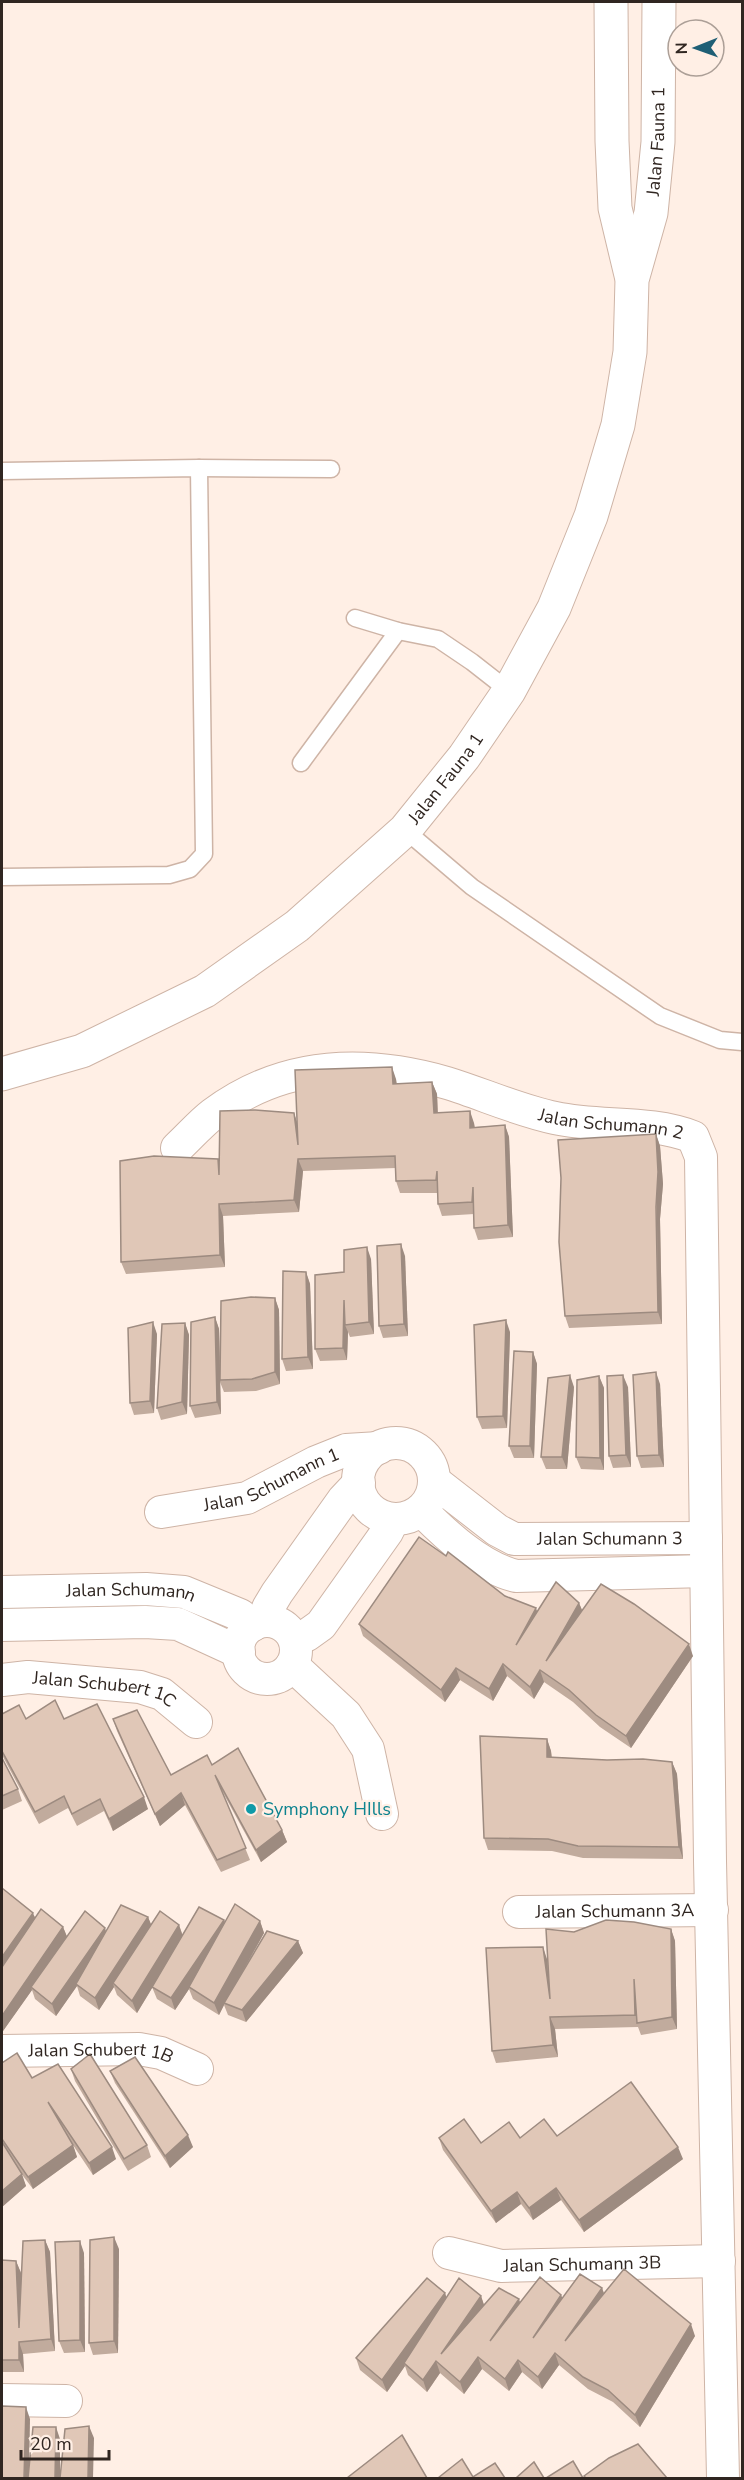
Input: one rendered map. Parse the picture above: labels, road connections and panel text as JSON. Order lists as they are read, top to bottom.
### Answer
{
  "streets": {
    "street": [
      "Jalan Fauna 1",
      "Jalan Schumann 2",
      "Jalan Schumann 1",
      "Jalan Schumann 3",
      "Jalan Schumann",
      "Jalan Schubert 1C",
      "Jalan Schumann 3A",
      "Jalan Schubert 1B",
      "Jalan Schumann 3B"
    ]
  },
  "crossings": [
    ["Jalan Schumann 2", "Jalan Schumann 3"],
    ["Jalan Schumann 1", "Jalan Schumann 3"]
  ],
  "places": ["Symphony HIlls"],
  "scale_bar": "20 m",
  "north": "left"
}
